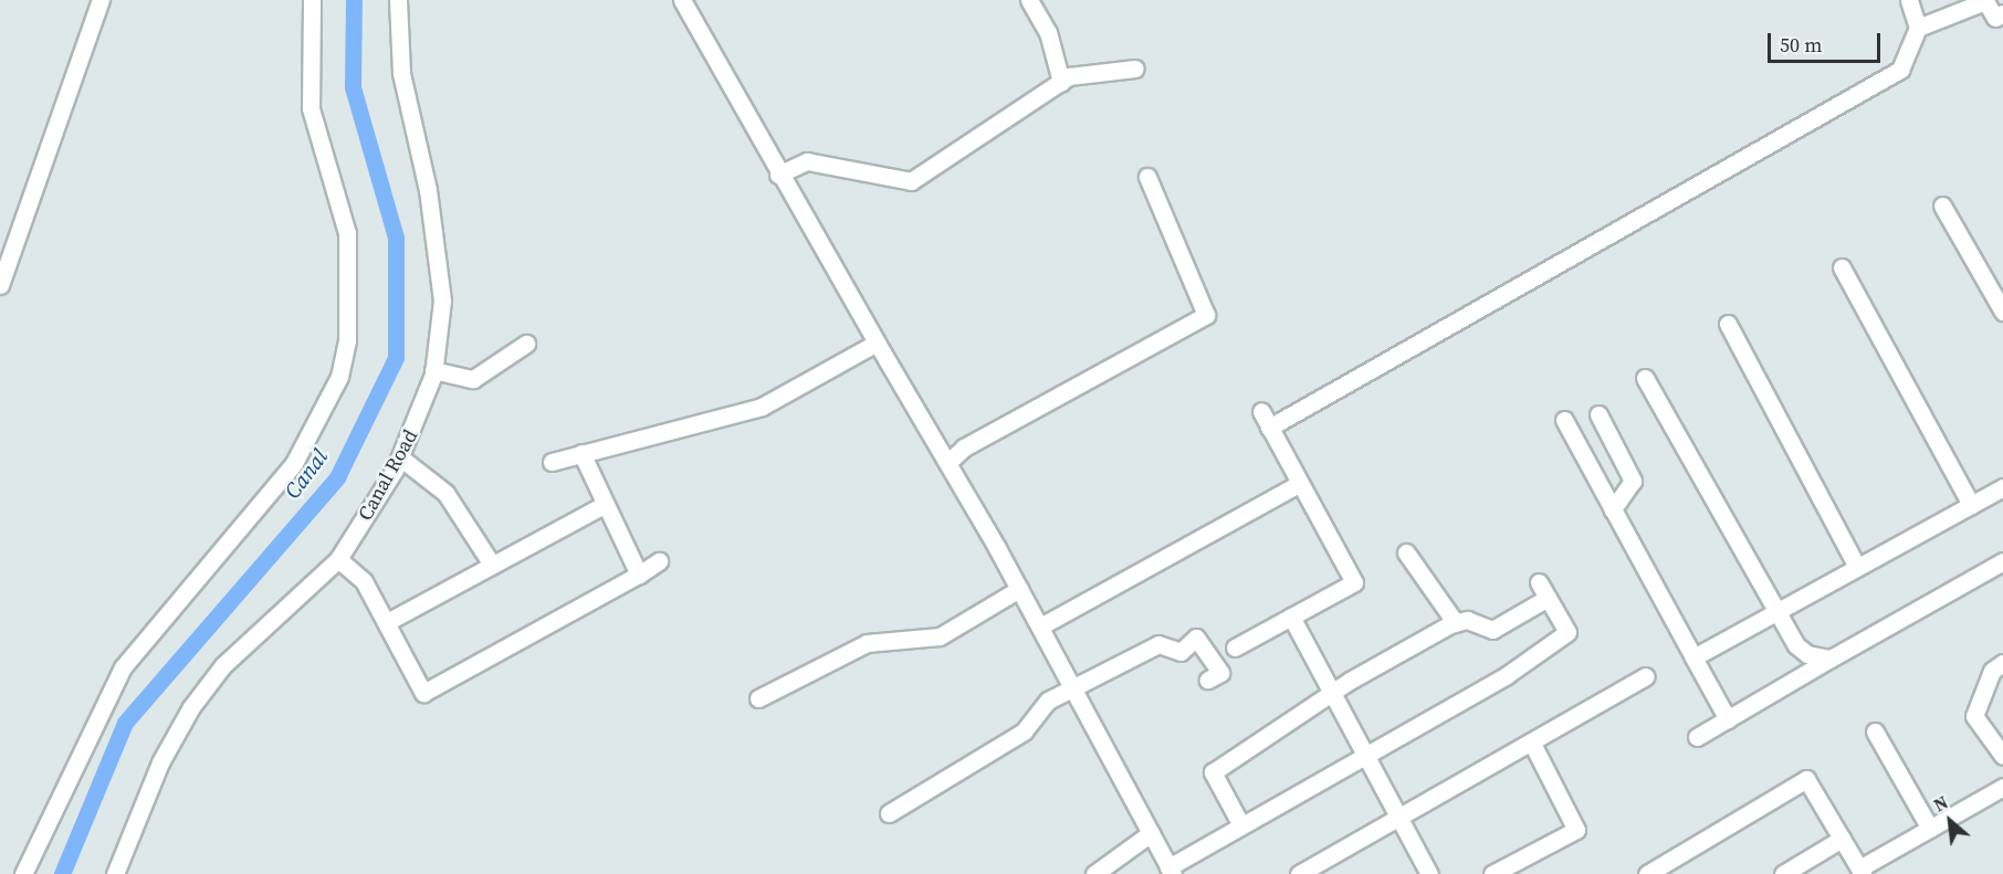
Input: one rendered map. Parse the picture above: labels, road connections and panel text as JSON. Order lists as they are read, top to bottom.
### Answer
{
  "streets": {
    "street": ["Canal Road"]
  },
  "water": ["Canal"],
  "scale_bar": "50 m",
  "north": "top left"
}
